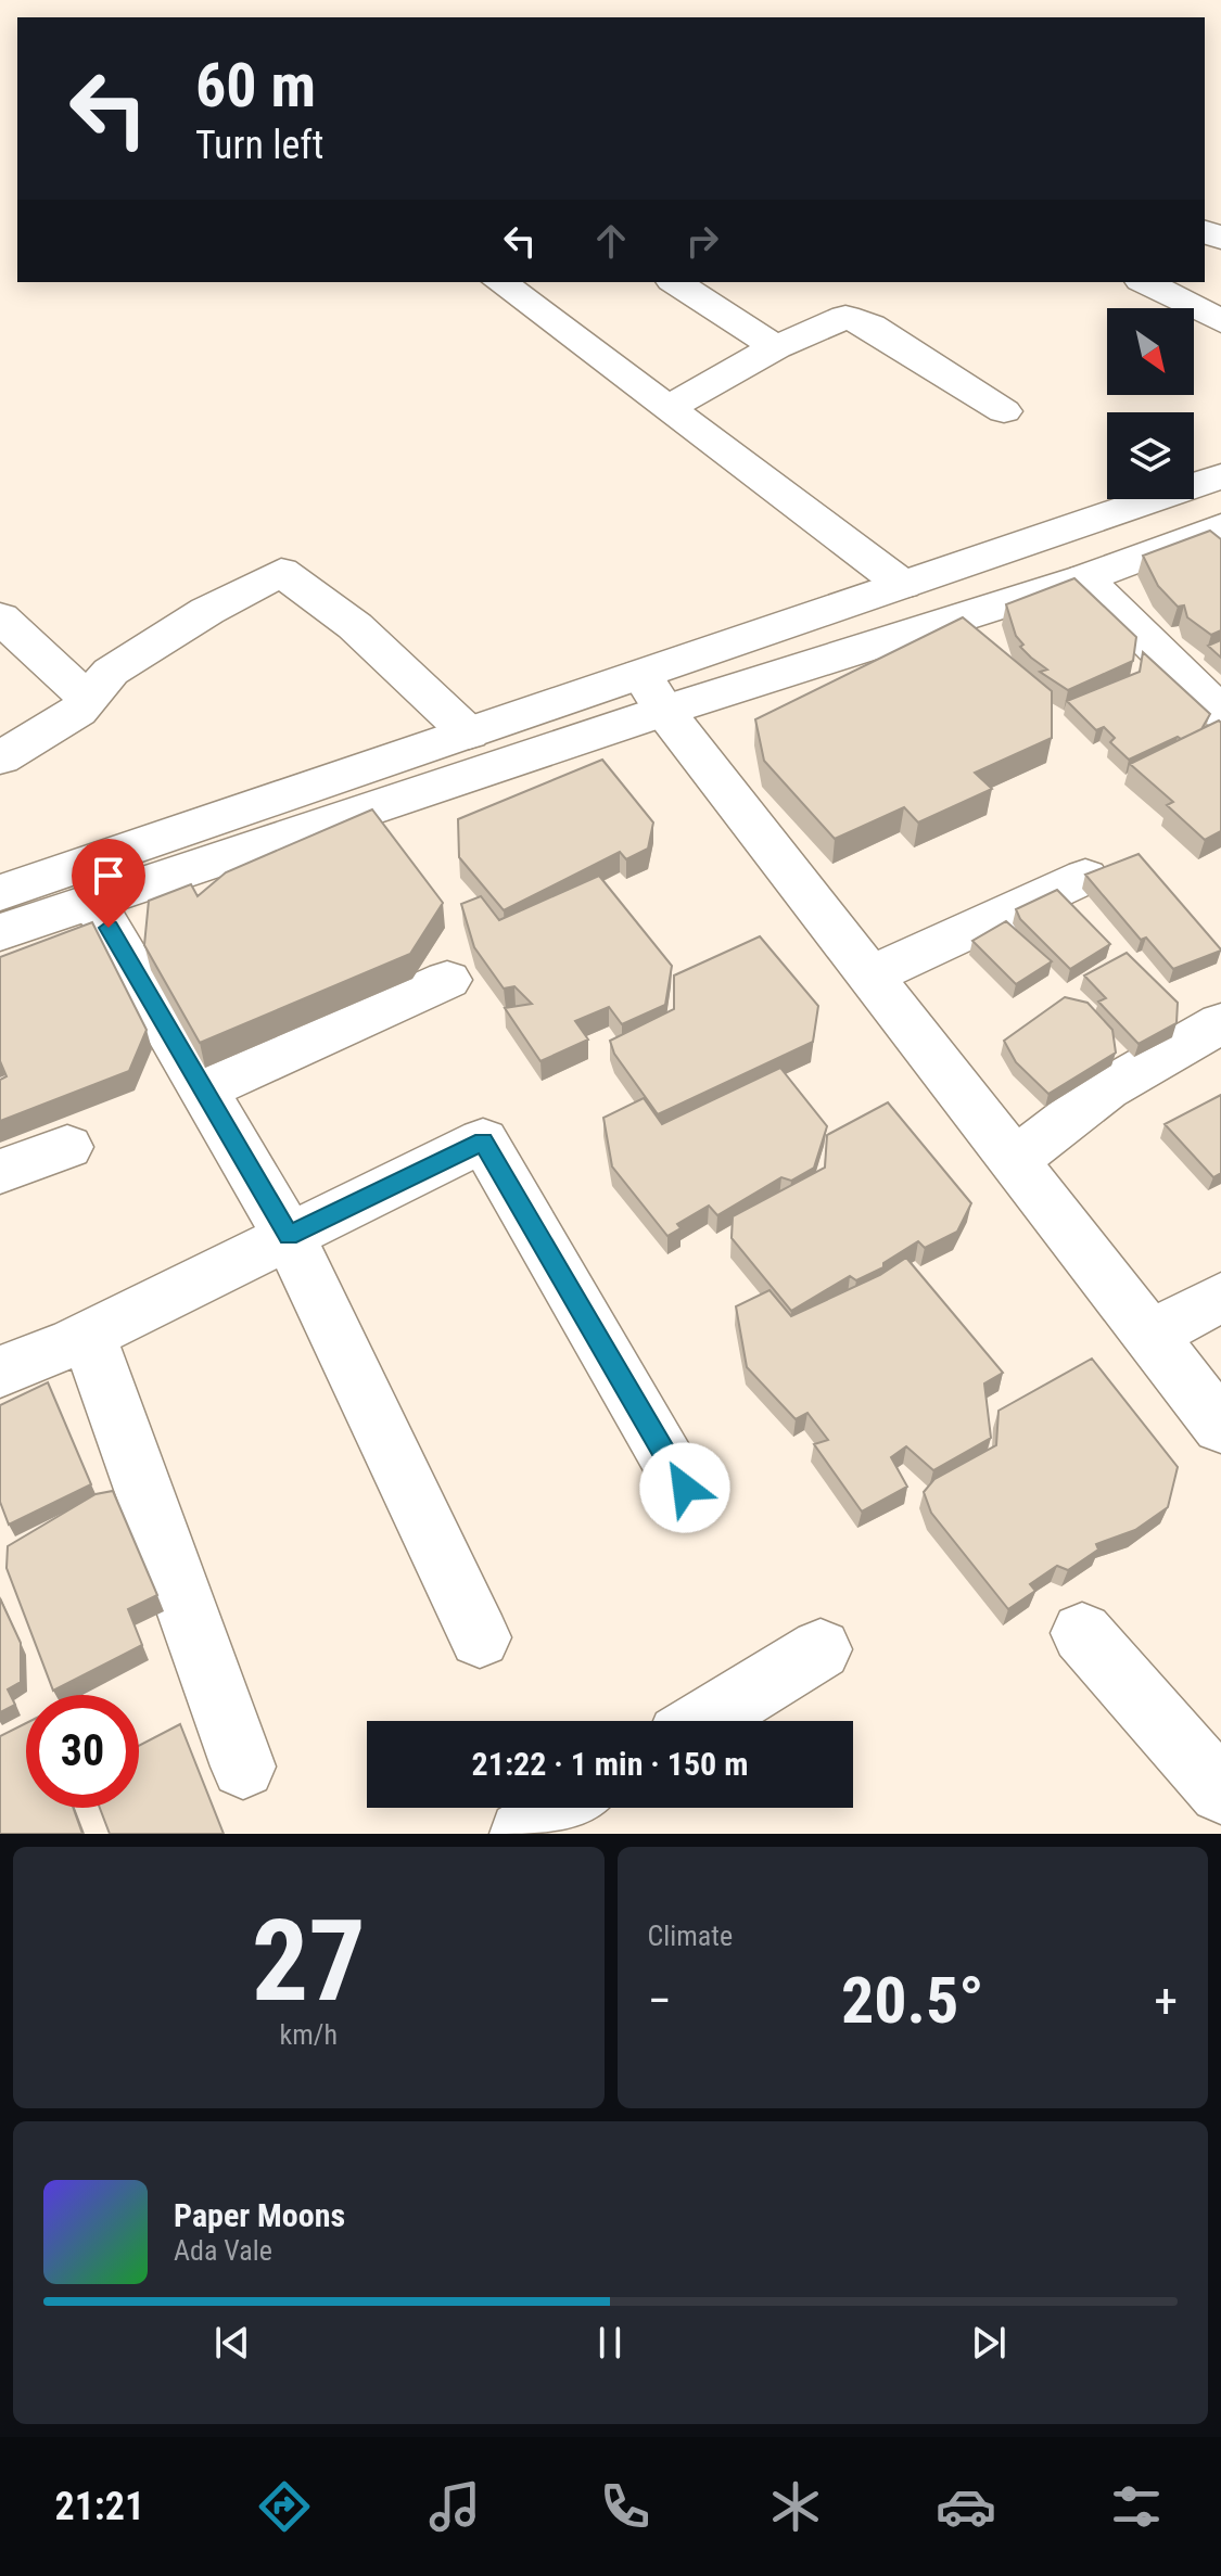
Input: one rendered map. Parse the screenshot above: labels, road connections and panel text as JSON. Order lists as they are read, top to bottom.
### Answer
{
  "north": "bottom right",
  "page": {
    "turn": ["60 m", "Turn left"],
    "limit": "30",
    "trip": "21:22 · 1 min · 150 m",
    "tile": [
      ["27", "km/h"],
      "Climate"
    ],
    "heat": ["−", "20.5°", "+"],
    "song": ["Paper Moons", "Ada Vale"],
    "tabs": "21:21"
  }
}
